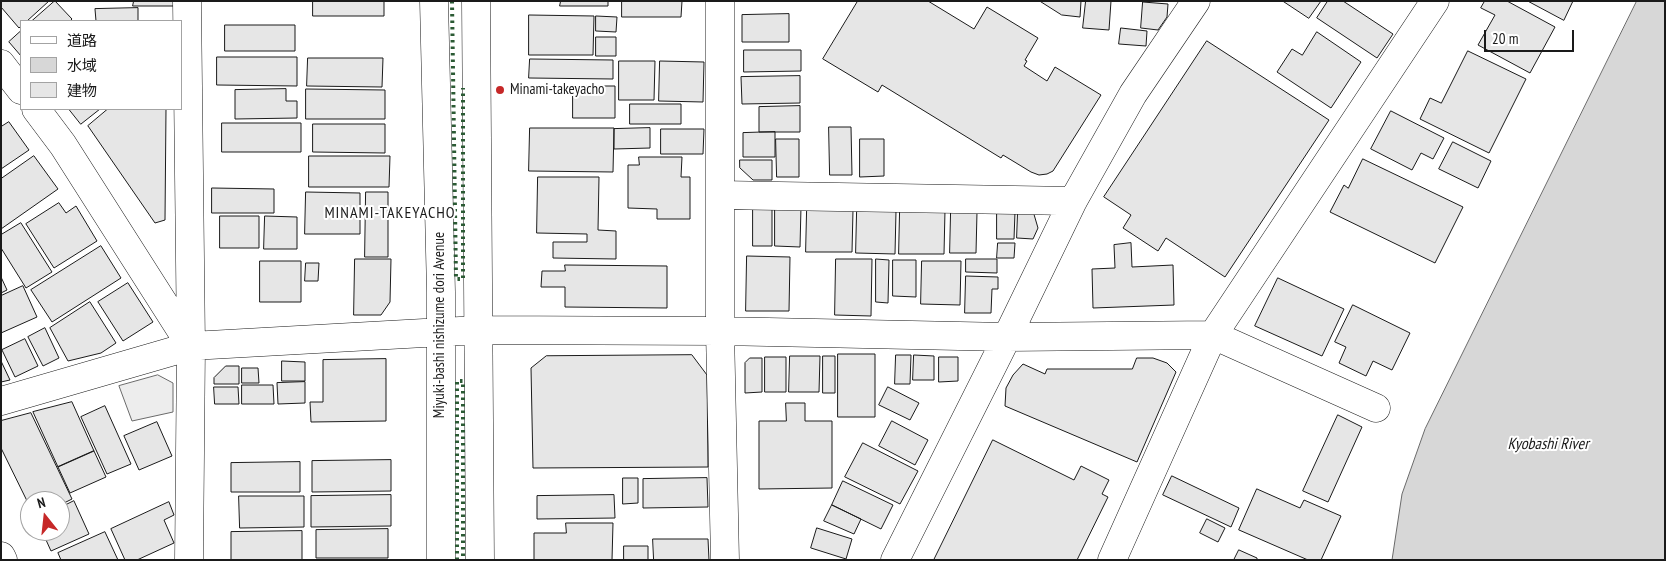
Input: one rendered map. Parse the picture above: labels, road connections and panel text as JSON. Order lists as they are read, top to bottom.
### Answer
{
  "streets": {
    "street": ["Miyuki-bashi nishizume dori Avenue"]
  },
  "districts": ["MINAMI-TAKEYACHO"],
  "water": ["Kyobashi River"],
  "places": ["Minami-takeyacho"],
  "legend": ["道路", "水域", "建物"],
  "scale_bar": "20 m",
  "north": "top"
}
